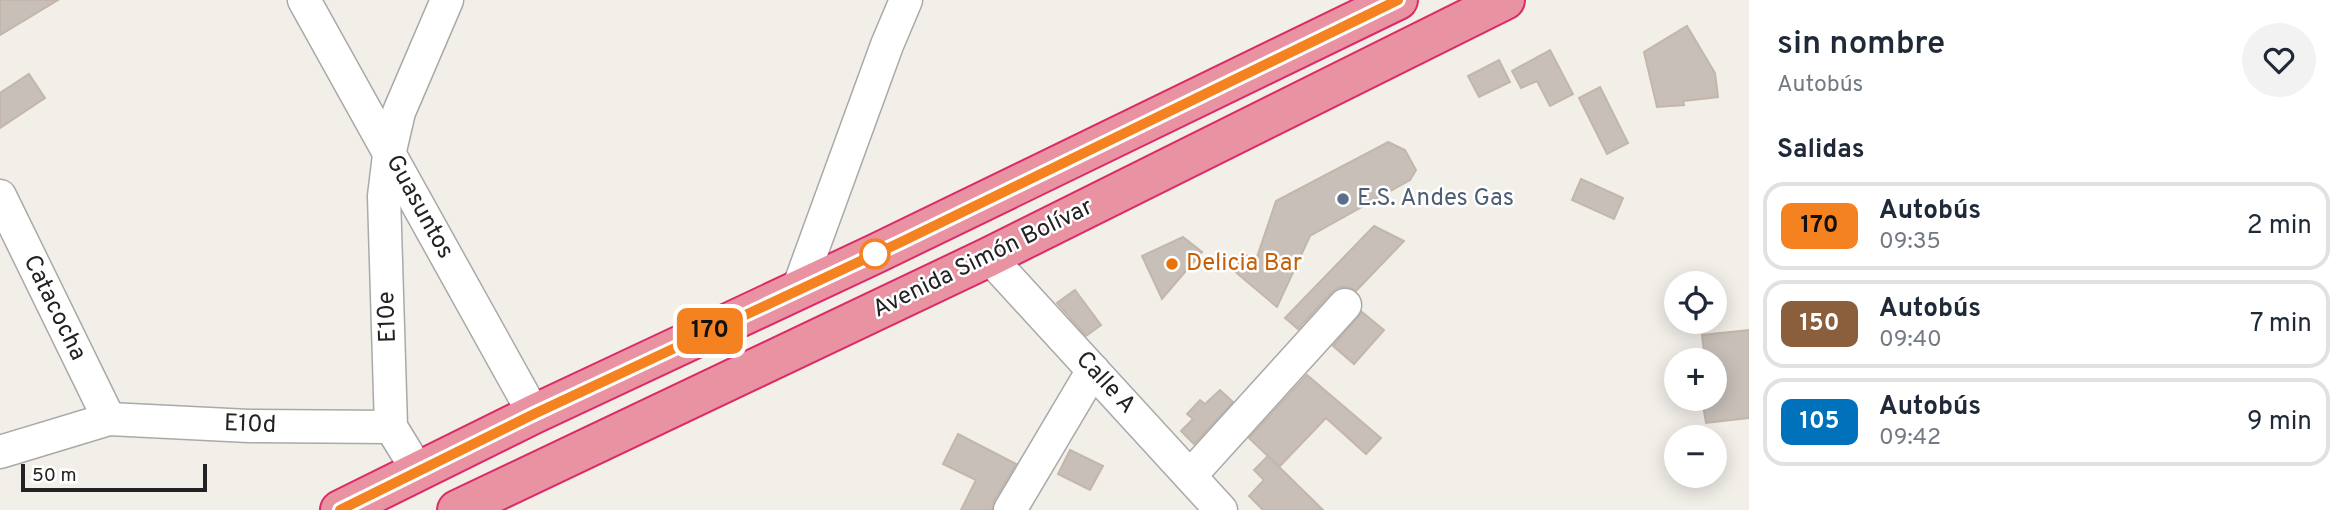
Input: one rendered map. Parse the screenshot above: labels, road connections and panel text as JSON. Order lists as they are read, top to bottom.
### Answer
{
  "streets": {
    "highway": ["Avenida Simón Bolívar"],
    "street": [
      "Guasuntos",
      "Catacocha",
      "E10e",
      "Calle A",
      "E10d"
    ]
  },
  "crossings": [
    ["Guasuntos", "E10e"],
    ["Avenida Simón Bolívar", "Calle A"],
    ["Catacocha", "E10d"],
    ["E10e", "E10d"]
  ],
  "places": ["E.S. Andes Gas", "Delicia Bar"],
  "lines": ["bus line 170"],
  "scale_bar": "50 m",
  "page": {
    "on_map": "170",
    "heading": [
      ["sin nombre", "Autobús"],
      "Salidas"
    ],
    "list": [
      {
        "mark": "170",
        "name": "Autobús",
        "note": "09:35",
        "value": "2 min"
      },
      {
        "mark": "150",
        "name": "Autobús",
        "note": "09:40",
        "value": "7 min"
      },
      {
        "mark": "105",
        "name": "Autobús",
        "note": "09:42",
        "value": "9 min"
      }
    ],
    "map_buttons": ["+", "−"],
    "scale": "50 m"
  }
}
